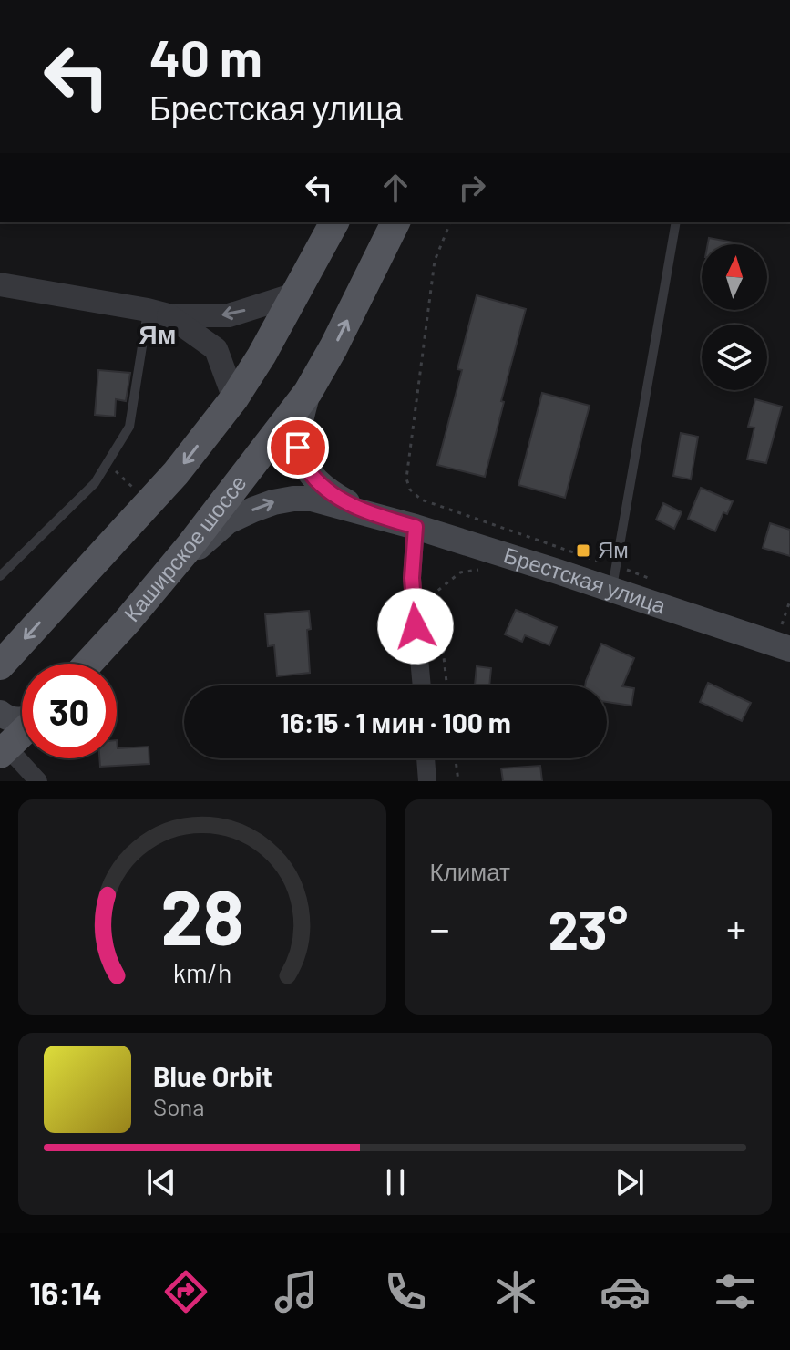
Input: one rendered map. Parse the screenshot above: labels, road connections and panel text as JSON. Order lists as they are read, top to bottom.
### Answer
{
  "streets": {
    "main road": ["Каширское шоссе", "Брестская улица"]
  },
  "crossings": [
    ["Каширское шоссе", "Брестская улица"]
  ],
  "districts": ["Ям"],
  "places": {
    "transit": ["Ям"]
  },
  "north": "top",
  "page": {
    "turn": ["40 m", "Брестская улица"],
    "limit": "30",
    "trip": "16:15 · 1 мин · 100 m",
    "tile": "Климат",
    "heat": ["−", "23°", "+"],
    "song": ["Blue Orbit", "Sona"],
    "tabs": "16:14",
    "gauge": ["28", "km/h"]
  }
}
